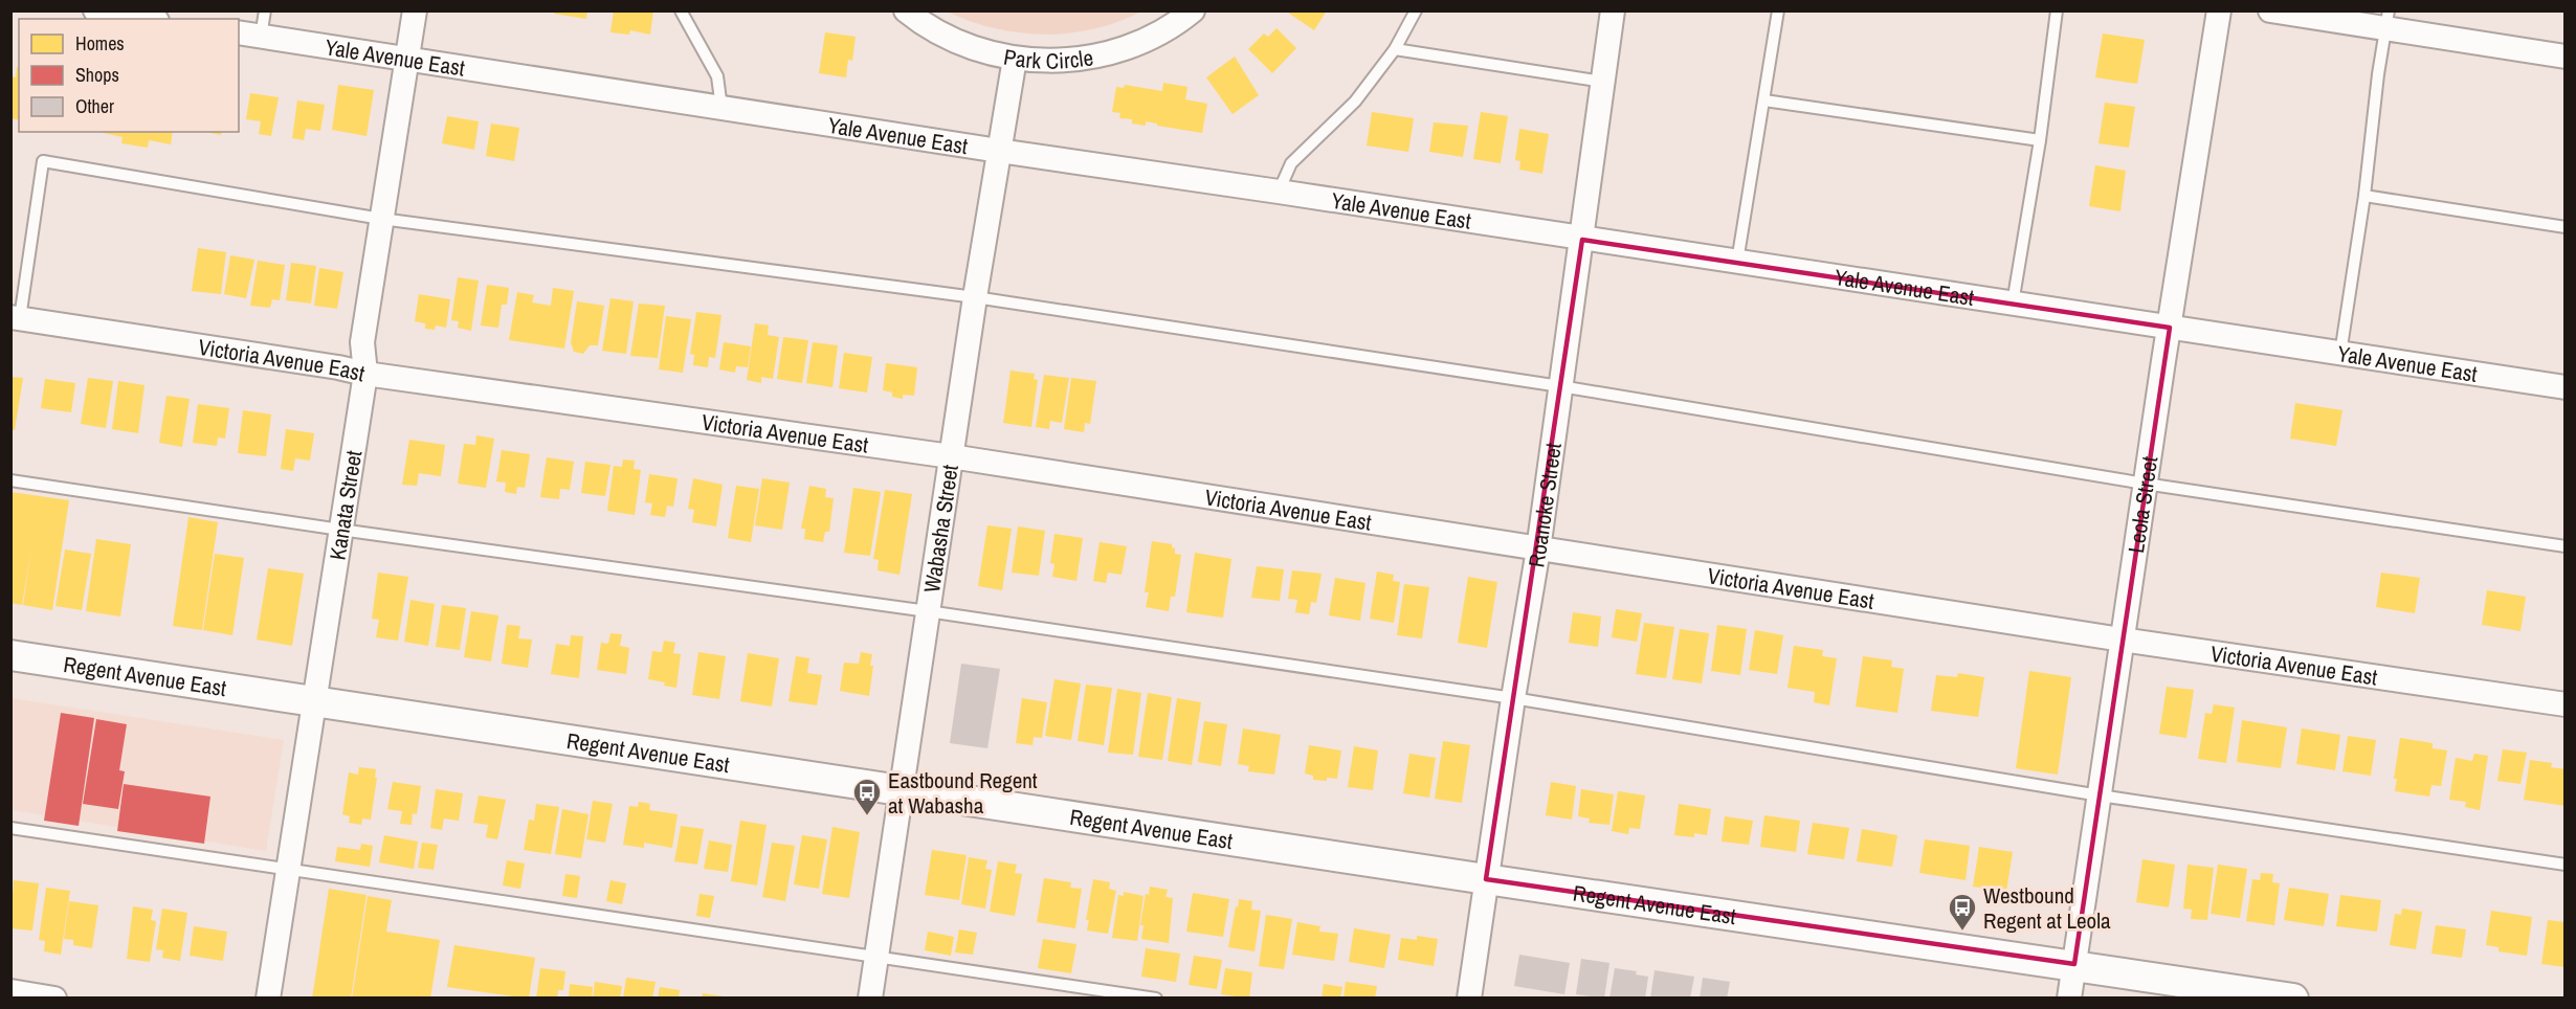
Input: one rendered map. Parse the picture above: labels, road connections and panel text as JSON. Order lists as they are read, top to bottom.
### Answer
{
  "streets": {
    "street": [
      "Park Circle",
      "Yale Avenue East",
      "Victoria Avenue East",
      "Kanata Street",
      "Roanoke Street",
      "Leola Street",
      "Wabasha Street",
      "Regent Avenue East"
    ]
  },
  "crossings": [
    ["Park Circle", "Wabasha Street"],
    ["Yale Avenue East", "Kanata Street"],
    ["Yale Avenue East", "Roanoke Street"],
    ["Yale Avenue East", "Leola Street"],
    ["Yale Avenue East", "Wabasha Street"],
    ["Victoria Avenue East", "Kanata Street"],
    ["Victoria Avenue East", "Roanoke Street"],
    ["Victoria Avenue East", "Leola Street"],
    ["Victoria Avenue East", "Wabasha Street"],
    ["Kanata Street", "Regent Avenue East"],
    ["Roanoke Street", "Regent Avenue East"],
    ["Leola Street", "Regent Avenue East"],
    ["Wabasha Street", "Regent Avenue East"]
  ],
  "places": {
    "bus stop": ["Eastbound Regent at Wabasha", "Westbound Regent at Leola"]
  },
  "legend": ["Homes", "Shops", "Other"]
}
